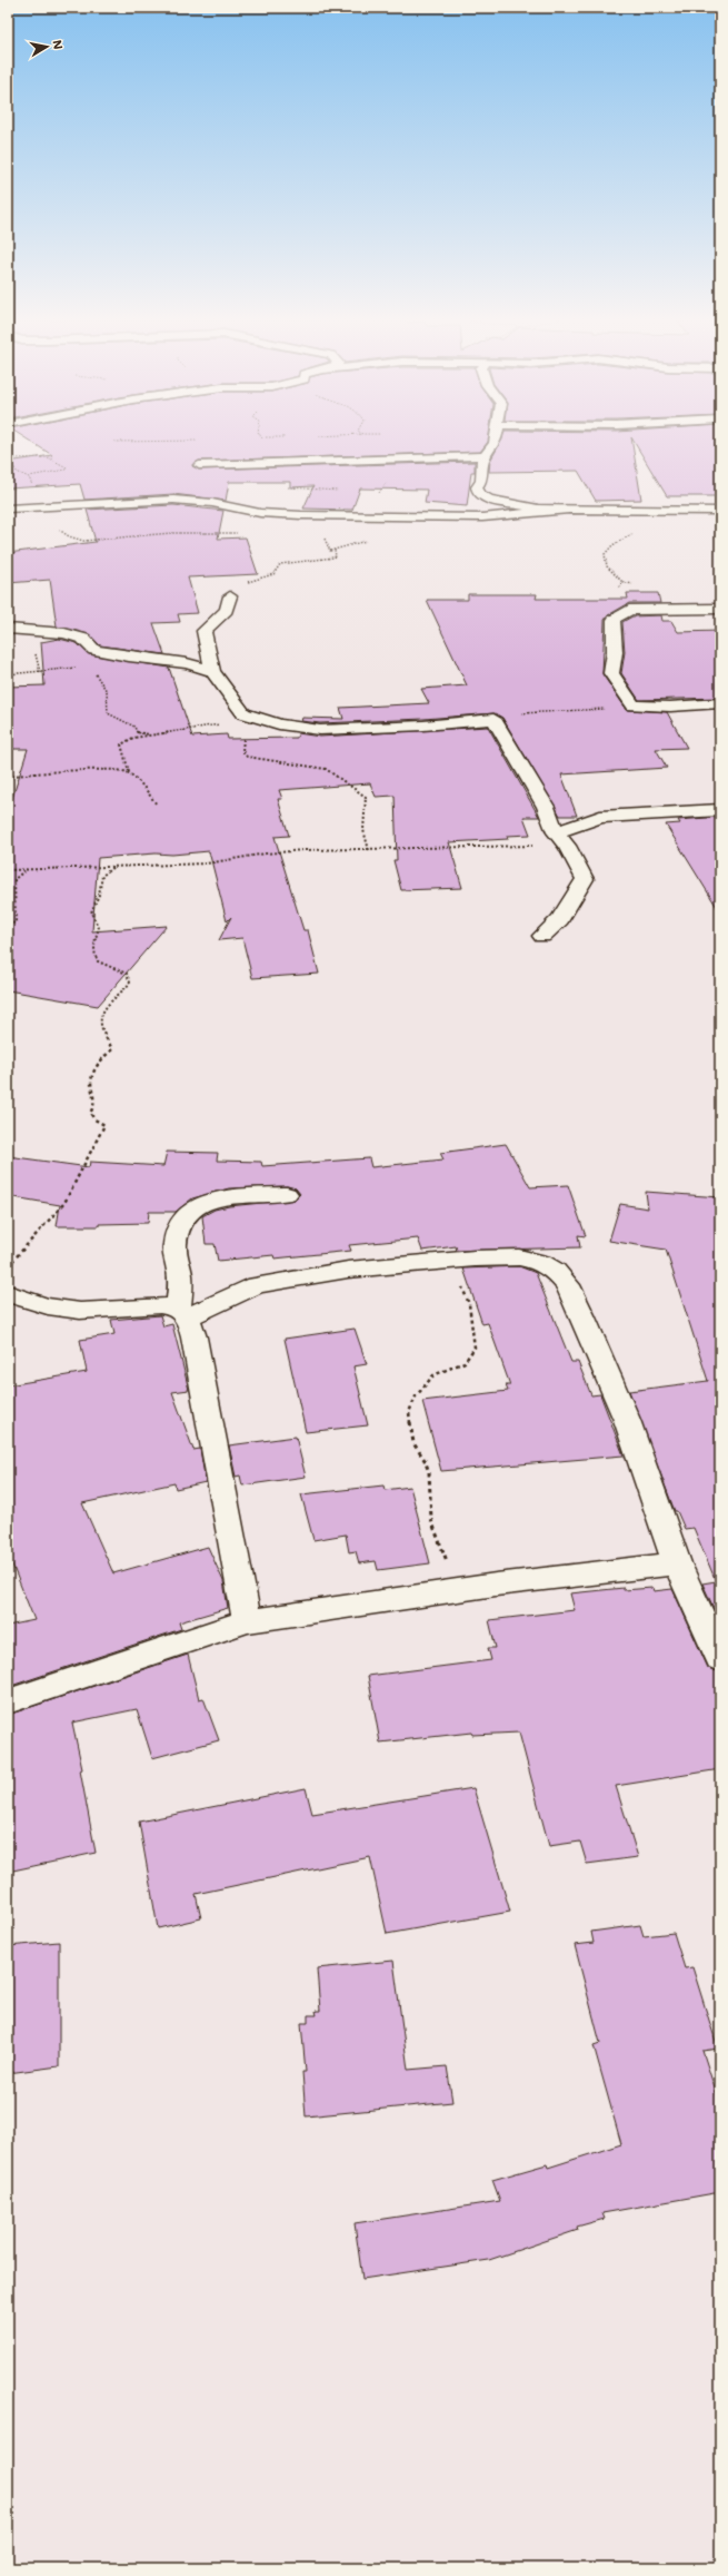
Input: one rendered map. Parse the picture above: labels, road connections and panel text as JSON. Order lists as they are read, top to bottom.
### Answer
{
  "north": "right"
}
